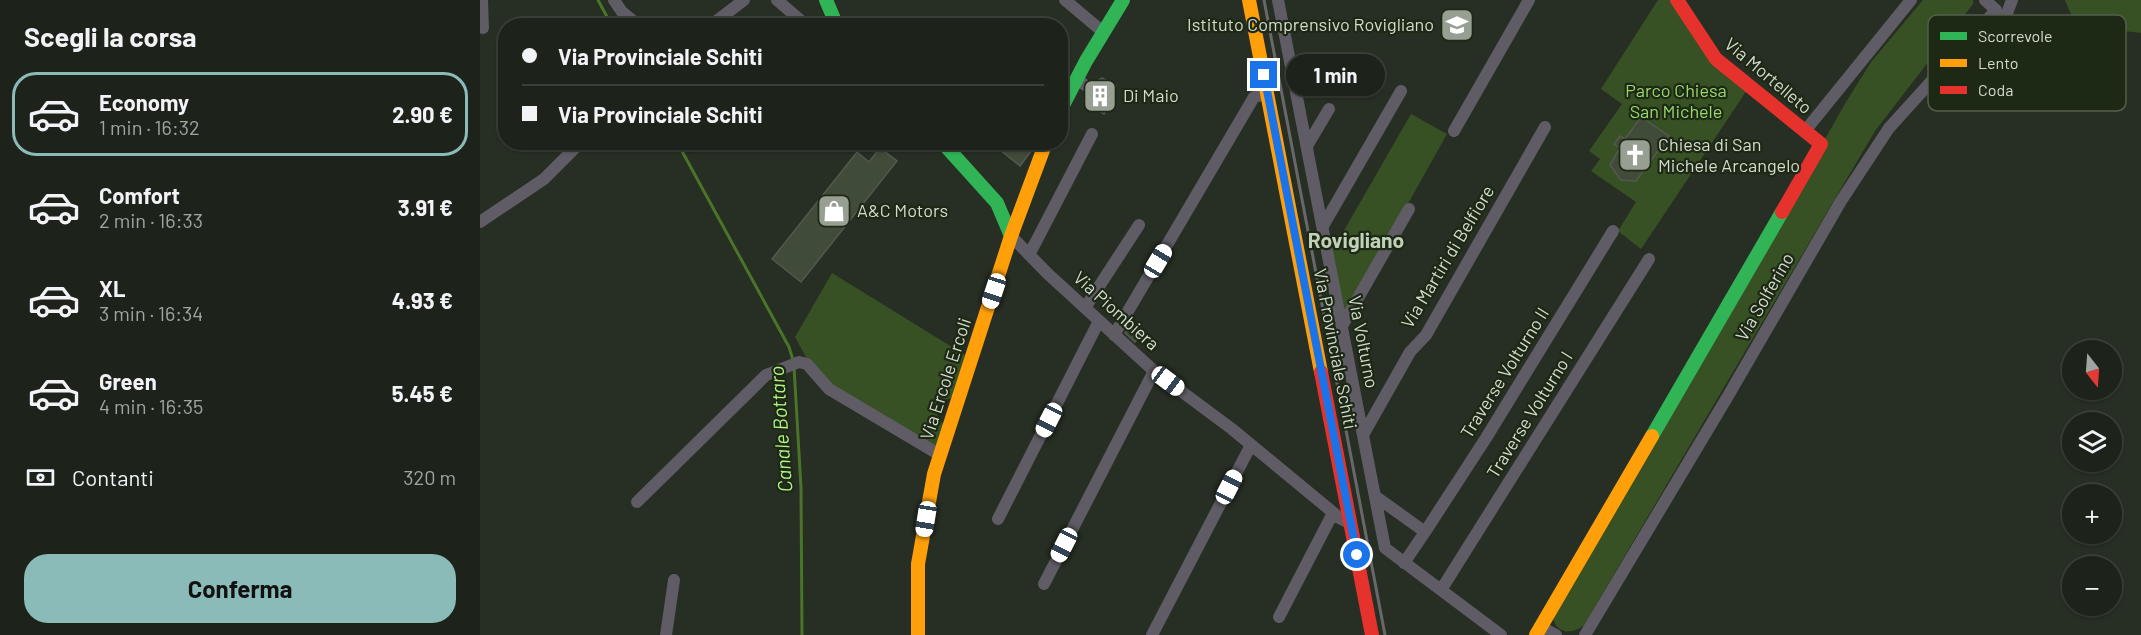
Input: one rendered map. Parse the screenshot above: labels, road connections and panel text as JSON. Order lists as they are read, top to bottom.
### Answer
{
  "streets": {
    "street": [
      "Via Mortelleto",
      "Via Martiri di Belfiore",
      "Via Solferino",
      "Via Piombiera",
      "Via Volturno",
      "Via Provinciale Schiti",
      "Traverse Volturno II",
      "Via Ercole Ercoli",
      "Traverse Volturno I"
    ]
  },
  "crossings": [
    ["Via Mortelleto", "Via Solferino"],
    ["Via Martiri di Belfiore", "Via Volturno"],
    ["Via Piombiera", "Via Provinciale Schiti"],
    ["Via Piombiera", "Via Ercole Ercoli"],
    ["Via Volturno", "Traverse Volturno II"],
    ["Via Volturno", "Traverse Volturno I"]
  ],
  "districts": ["Rovigliano"],
  "water": ["Canale Bottaro"],
  "parks": ["Parco Chiesa San Michele"],
  "places": {
    "school or university": ["Istituto Comprensivo Rovigliano"],
    "building": ["Di Maio"],
    "church": ["Chiesa di San Michele Arcangelo"],
    "shop": ["A&C Motors"]
  },
  "legend": ["Scorrevole", "Lento", "Coda"],
  "north": "bottom",
  "page": {
    "heading": "Scegli la corsa",
    "banner": ["Via Provinciale Schiti", "Via Provinciale Schiti"],
    "bubble": "1 min",
    "list": [
      {
        "name": "Economy",
        "note": "1 min · 16:32",
        "value": "2.90 €"
      },
      {
        "name": "Comfort",
        "note": "2 min · 16:33",
        "value": "3.91 €"
      },
      {
        "name": "XL",
        "note": "3 min · 16:34",
        "value": "4.93 €"
      },
      {
        "name": "Green",
        "note": "4 min · 16:35",
        "value": "5.45 €"
      }
    ],
    "map_buttons": ["+", "−"],
    "pay": ["Contanti", "320 m"],
    "buttons": "Conferma"
  }
}
